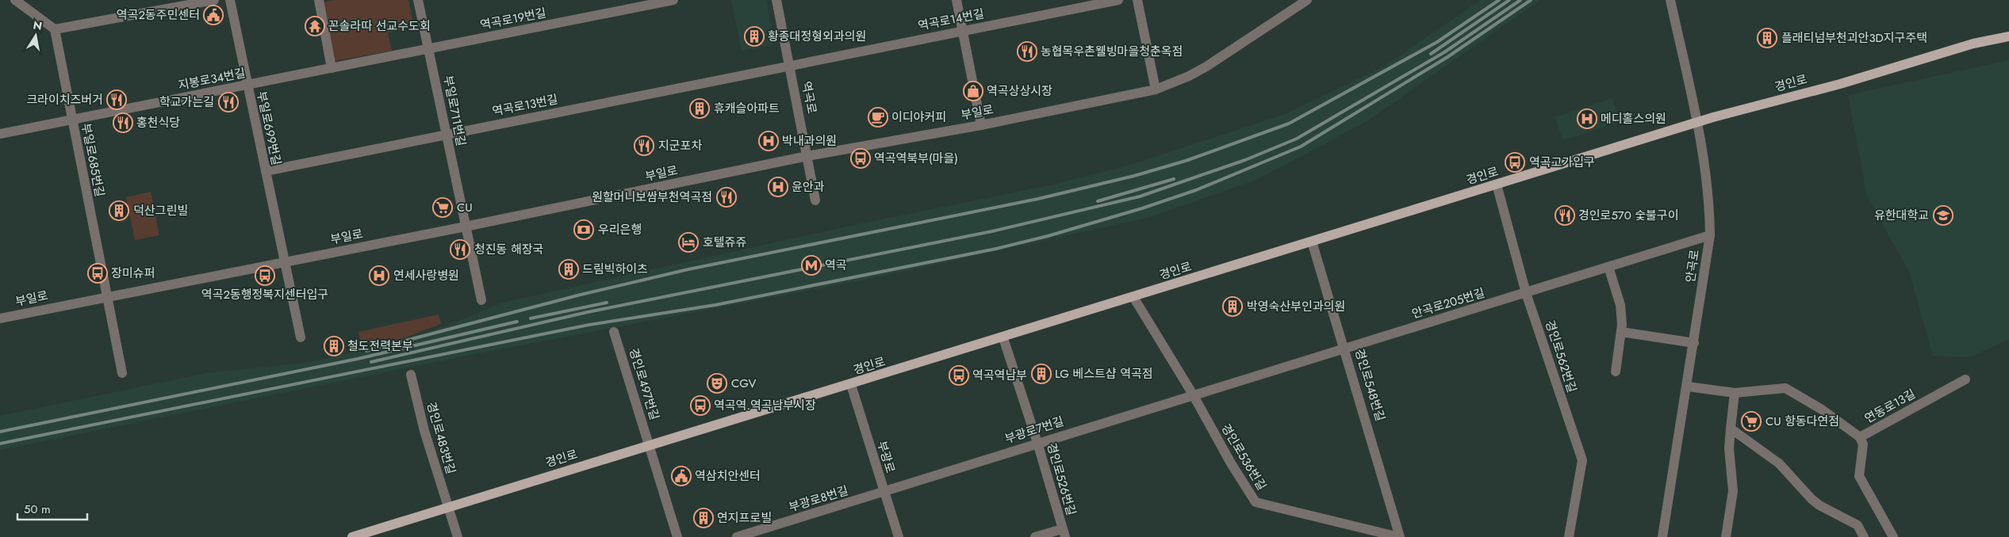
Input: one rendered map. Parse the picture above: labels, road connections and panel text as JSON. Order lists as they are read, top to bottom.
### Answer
{
  "streets": {
    "main road": ["경인로"],
    "street": [
      "역곡로19번길",
      "역곡로14번길",
      "지봉로34번길",
      "역곡로",
      "역곡로13번길",
      "부일로711번길",
      "부일로",
      "부일로699번길",
      "부일로685번길",
      "안곡로",
      "안곡로205번길",
      "경인로562번길",
      "경인로497번길",
      "경인로548번길",
      "연동로13길",
      "부광로7번길",
      "경인로483번길",
      "부광로",
      "경인로536번길",
      "경인로526번길",
      "부광로8번길"
    ]
  },
  "crossings": [
    ["역곡로19번길", "지봉로34번길"],
    ["역곡로19번길", "부일로711번길"],
    ["역곡로14번길", "역곡로"],
    ["역곡로14번길", "역곡로13번길"],
    ["지봉로34번길", "부일로711번길"],
    ["지봉로34번길", "부일로699번길"],
    ["지봉로34번길", "부일로685번길"],
    ["경인로", "안곡로"],
    ["경인로", "경인로562번길"],
    ["경인로", "경인로497번길"],
    ["경인로", "경인로548번길"],
    ["경인로", "경인로483번길"],
    ["경인로", "부광로"],
    ["경인로", "경인로536번길"],
    ["경인로", "경인로526번길"],
    ["역곡로", "역곡로13번길"],
    ["역곡로", "부일로"],
    ["역곡로13번길", "부일로711번길"],
    ["역곡로13번길", "부일로699번길"],
    ["부일로711번길", "부일로"],
    ["부일로", "부일로699번길"],
    ["부일로", "부일로685번길"],
    ["안곡로", "안곡로205번길"],
    ["안곡로205번길", "경인로562번길"],
    ["안곡로205번길", "경인로548번길"],
    ["안곡로205번길", "부광로7번길"],
    ["안곡로205번길", "경인로536번길"],
    ["경인로548번길", "경인로536번길"],
    ["부광로7번길", "부광로"],
    ["부광로7번길", "경인로536번길"],
    ["부광로7번길", "경인로526번길"],
    ["부광로7번길", "부광로8번길"],
    ["부광로", "부광로8번길"]
  ],
  "places": {
    "public building": ["역곡2동주민센터", "역삼치안센터"],
    "temple": ["꼰솔라따 선교수도회"],
    "building": [
      "황종대정형외과의원",
      "플래티넘부천괴안3D지구주택",
      "휴캐슬아파트",
      "덕산그린빌",
      "드림빅하이츠",
      "박영숙산부인과의원",
      "철도전력본부",
      "LG 베스트샵 역곡점",
      "연지프로빌"
    ],
    "restaurant": [
      "농협목우촌웰빙마을청춘옥점",
      "크라이치즈버거",
      "학교가는길",
      "홍천식당",
      "지군포차",
      "원할머니보쌈부천역곡점",
      "경인로570 숯불구이",
      "청진동 해장국"
    ],
    "shop": ["역곡상상시장"],
    "cafe": ["이디야커피"],
    "hospital": [
      "메디홀스의원",
      "박내과의원",
      "윤안과",
      "연세사랑병원"
    ],
    "bus stop": [
      "역곡역북부(마을)",
      "역곡고가입구",
      "장미슈퍼",
      "역곡2동행정복지센터입구",
      "역곡역남부",
      "역곡역.역곡남부시장"
    ],
    "supermarket": ["CU", "CU 항동다연점"],
    "school or university": ["유한대학교"],
    "bank": ["우리은행"],
    "hotel": ["호텔쥬쥬"],
    "metro station": ["역곡"],
    "theatre": ["CGV"]
  },
  "scale_bar": "50 m",
  "north": "top"
}
